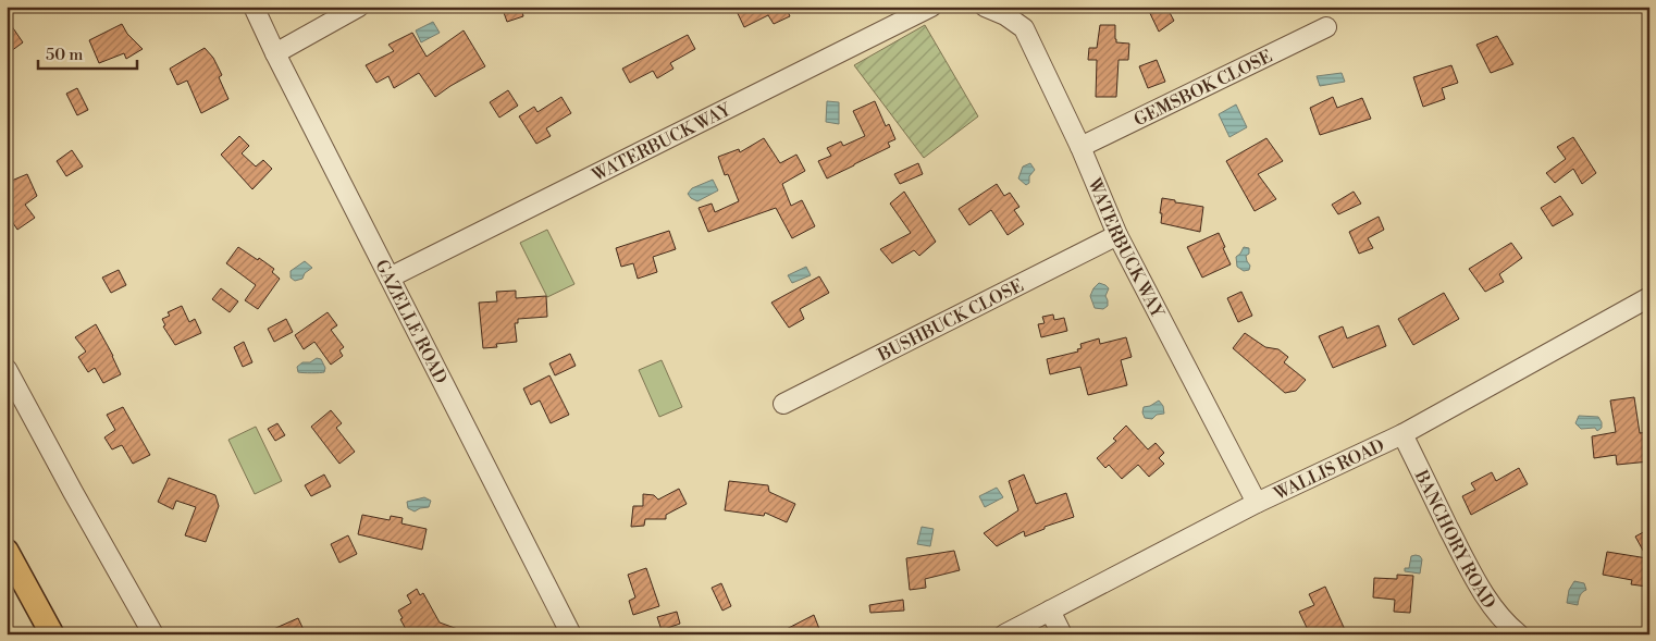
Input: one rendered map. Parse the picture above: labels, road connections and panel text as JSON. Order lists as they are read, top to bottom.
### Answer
{
  "streets": {
    "street": [
      "GEMSBOK CLOSE",
      "WATERBUCK WAY",
      "BUSHBUCK CLOSE",
      "GAZELLE ROAD",
      "WALLIS ROAD",
      "BANCHORY ROAD"
    ]
  },
  "crossings": [
    ["GEMSBOK CLOSE", "WATERBUCK WAY"],
    ["WATERBUCK WAY", "BUSHBUCK CLOSE"],
    ["WATERBUCK WAY", "GAZELLE ROAD"],
    ["WATERBUCK WAY", "WALLIS ROAD"],
    ["WALLIS ROAD", "BANCHORY ROAD"]
  ],
  "scale_bar": "50 m"
}
